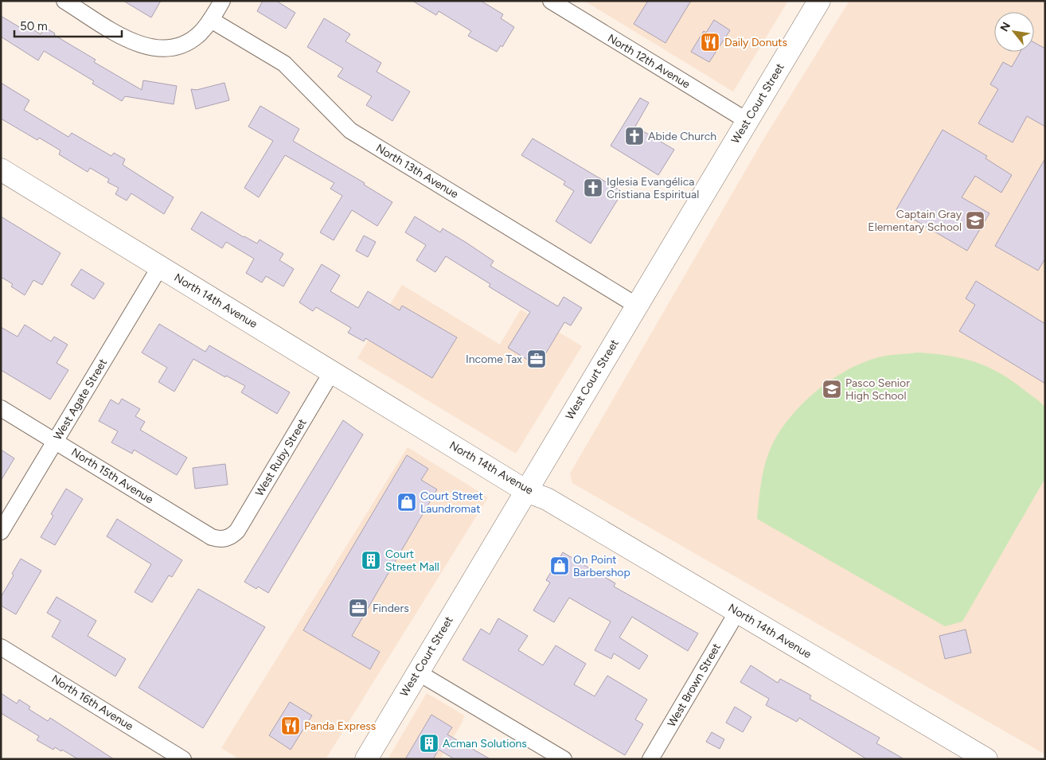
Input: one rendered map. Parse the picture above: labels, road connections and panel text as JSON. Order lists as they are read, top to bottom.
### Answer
{
  "streets": {
    "street": [
      "North 12th Avenue",
      "West Court Street",
      "North 13th Avenue",
      "North 14th Avenue",
      "West Agate Street",
      "West Ruby Street",
      "North 15th Avenue",
      "West Brown Street",
      "North 16th Avenue"
    ]
  },
  "crossings": [
    ["North 12th Avenue", "West Court Street"],
    ["West Court Street", "North 13th Avenue"],
    ["West Court Street", "North 14th Avenue"],
    ["North 14th Avenue", "West Agate Street"],
    ["North 14th Avenue", "West Ruby Street"],
    ["North 14th Avenue", "West Brown Street"],
    ["West Agate Street", "North 15th Avenue"],
    ["West Ruby Street", "North 15th Avenue"]
  ],
  "places": {
    "restaurant": ["Daily Donuts", "Panda Express"],
    "church": ["Abide Church", "Iglesia Evangélica Cristiana Espiritual"],
    "school or university": ["Captain Gray Elementary School", "Pasco Senior High School"],
    "office": ["Income Tax", "Finders"],
    "shop": ["Court Street Laundromat", "On Point Barbershop"],
    "building": ["Court Street Mall", "Acman Solutions"]
  },
  "scale_bar": "50 m",
  "north": "top left"
}
